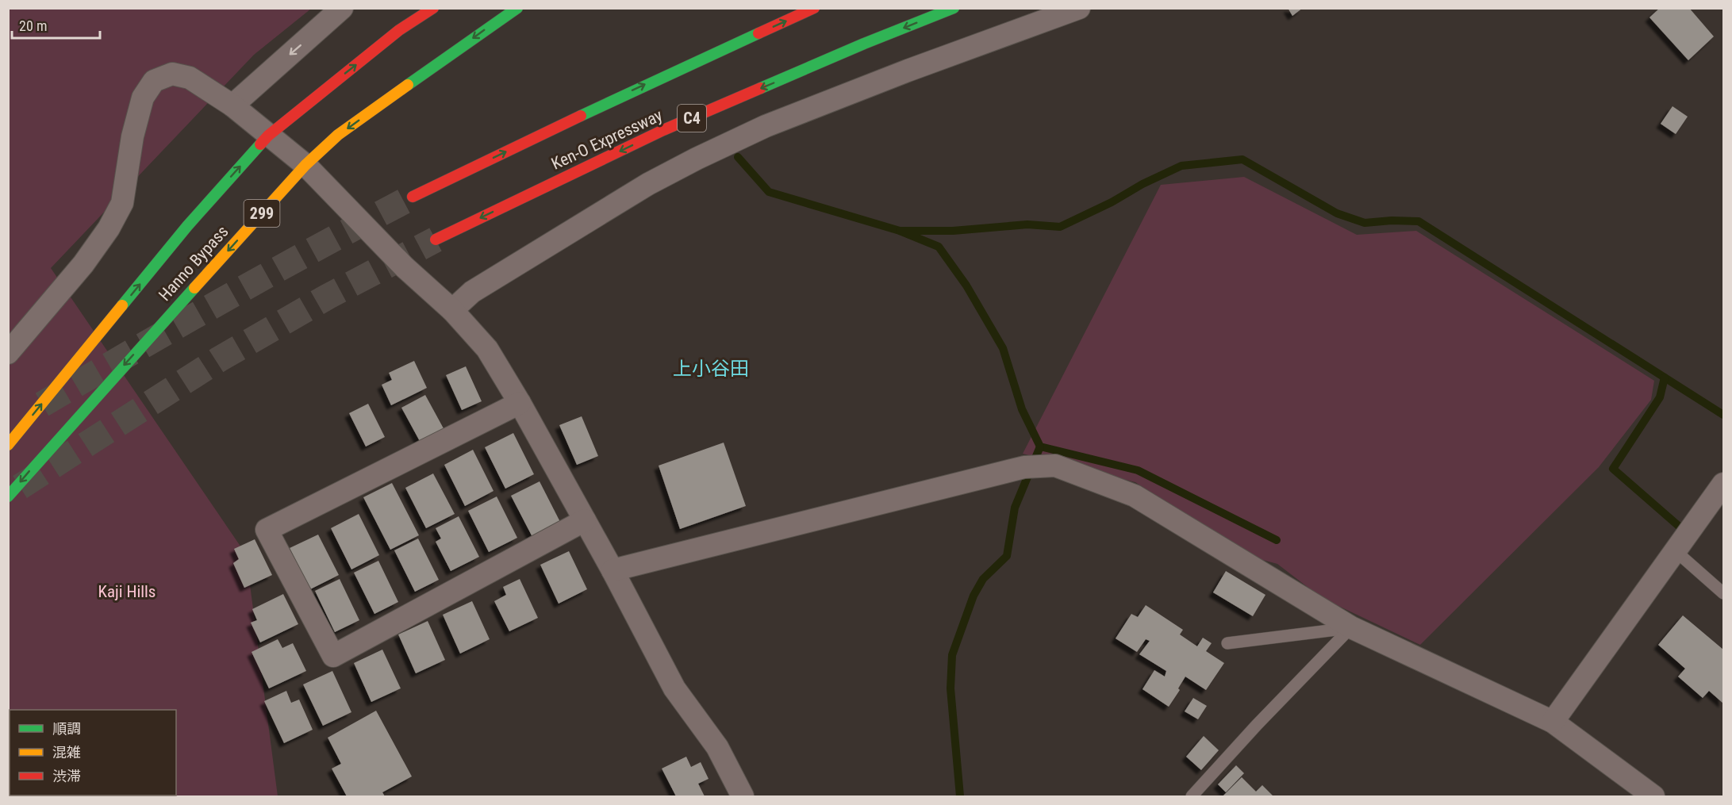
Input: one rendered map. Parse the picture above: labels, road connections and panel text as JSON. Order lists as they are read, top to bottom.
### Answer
{
  "streets": {
    "highway": [
      "C4",
      "Ken-O Expressway",
      "299",
      "Hanno Bypass"
    ]
  },
  "districts": ["上小谷田"],
  "parks": ["Kaji Hills"],
  "legend": ["順調", "混雑", "渋滞"],
  "scale_bar": "20 m"
}
